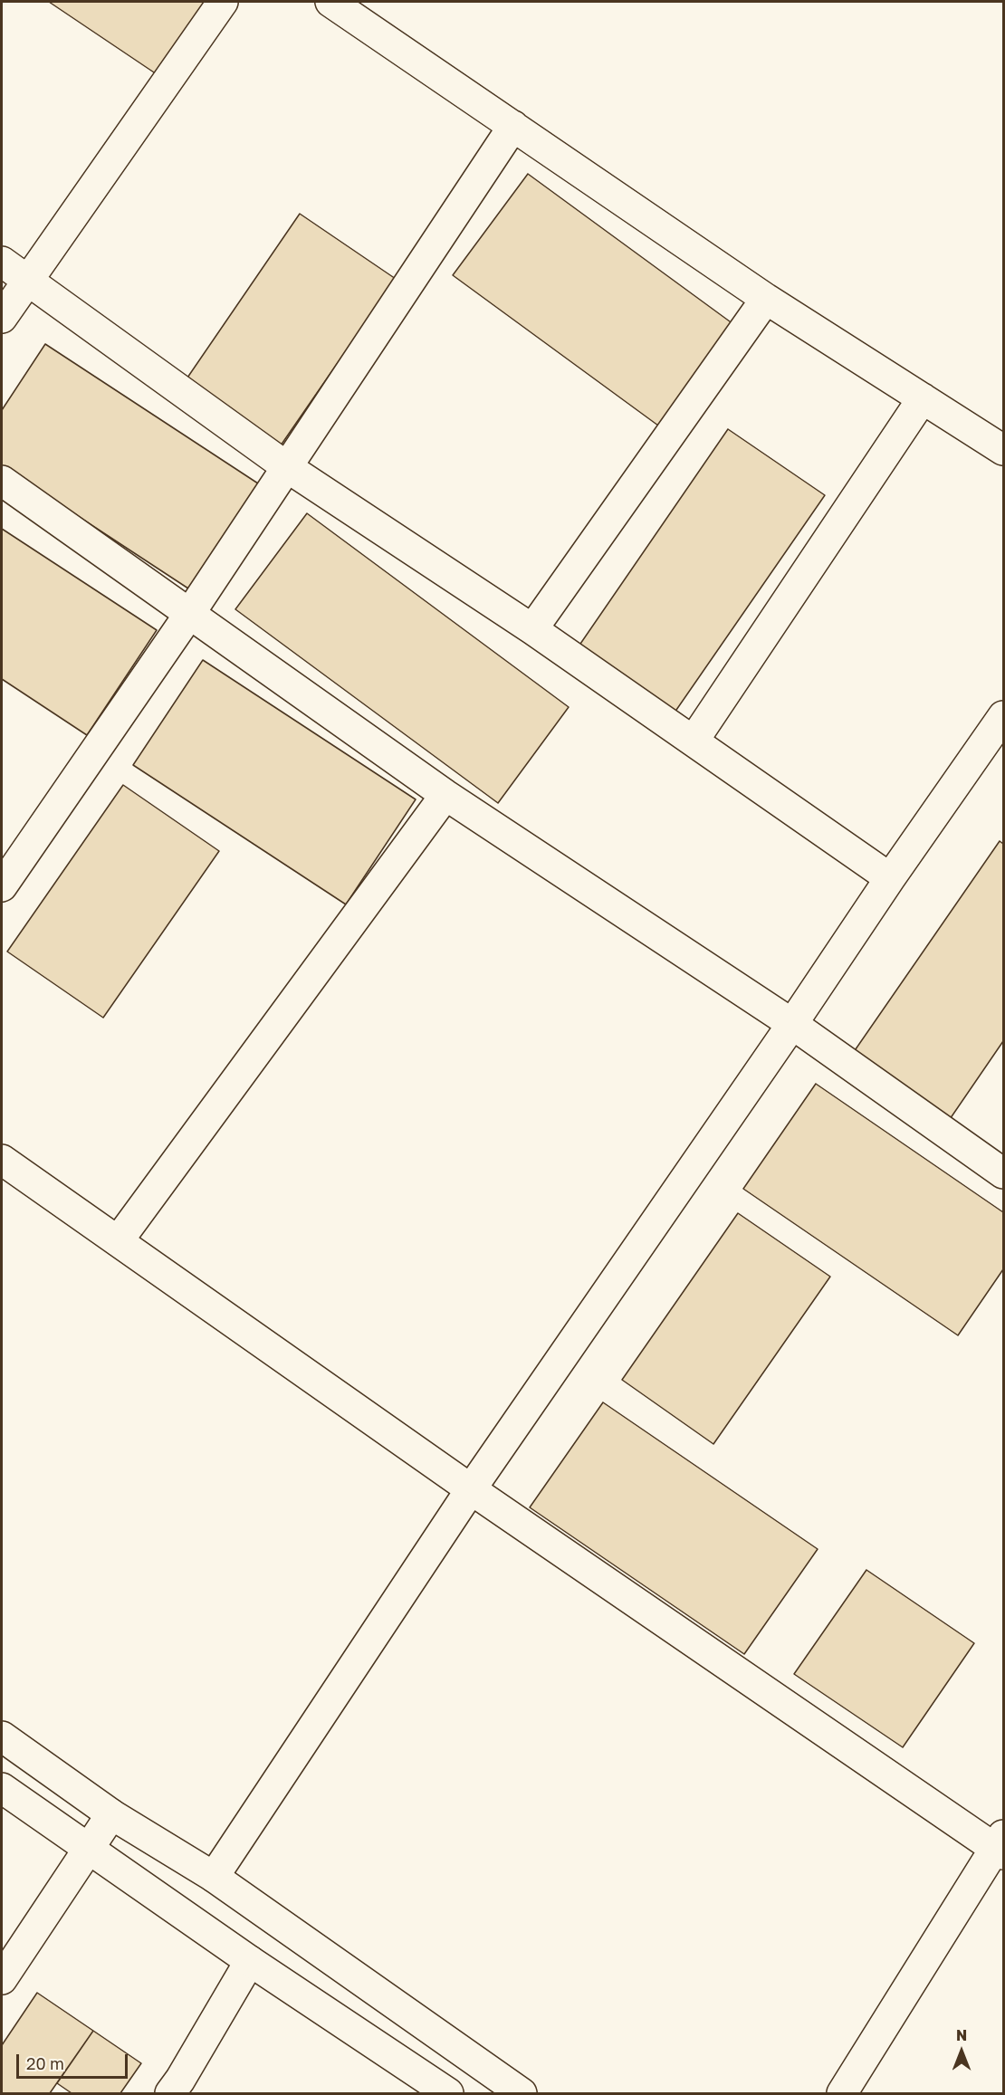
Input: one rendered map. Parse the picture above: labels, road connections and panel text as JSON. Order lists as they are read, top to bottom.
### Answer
{
  "scale_bar": "20 m",
  "north": "top"
}
